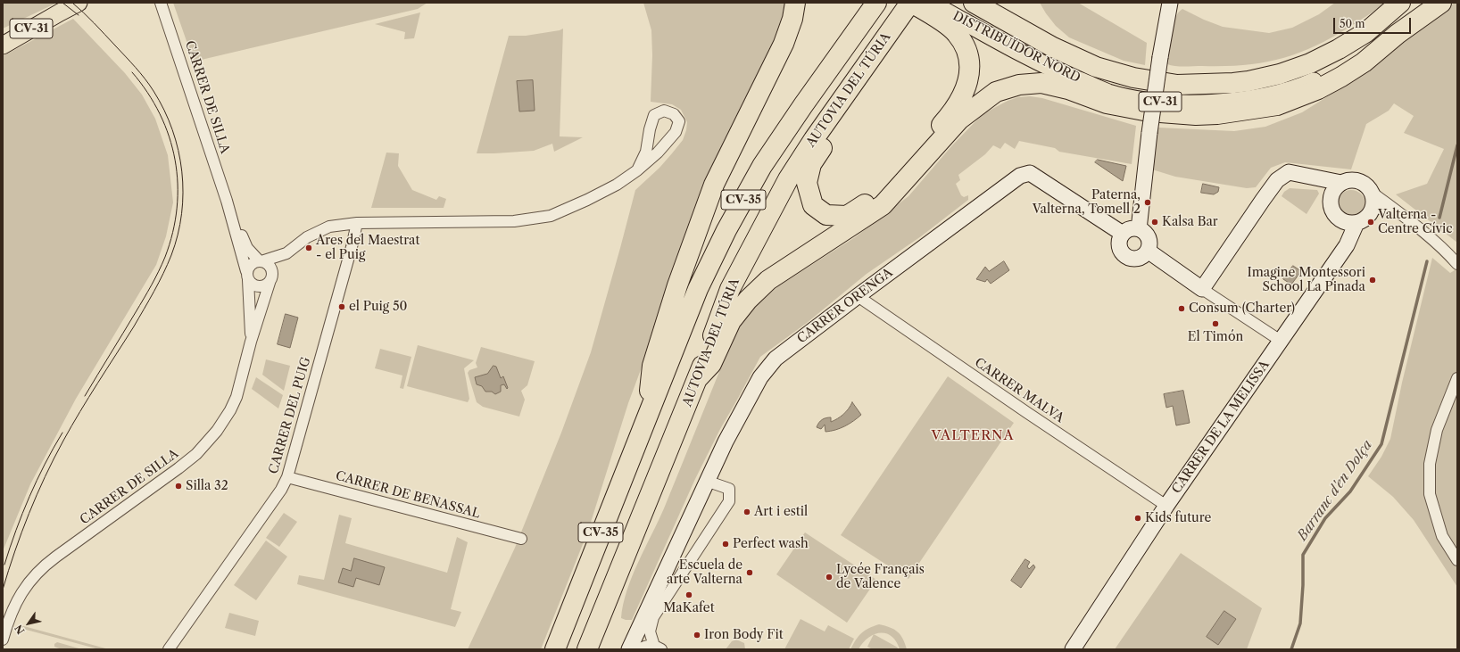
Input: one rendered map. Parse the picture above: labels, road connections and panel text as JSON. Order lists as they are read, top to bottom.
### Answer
{
  "streets": {
    "highway": [
      "CV-31",
      "DISTRIBUÏDOR NORD",
      "AUTOVIA DEL TÚRIA",
      "CV-35"
    ],
    "street": [
      "CARRER DE SILLA",
      "CARRER ORENGA",
      "CARRER MALVA",
      "CARRER DEL PUIG",
      "CARRER DE LA MELISSA",
      "CARRER DE BENASSAL"
    ]
  },
  "crossings": [
    ["CARRER ORENGA", "CARRER MALVA"],
    ["CARRER MALVA", "CARRER DE LA MELISSA"],
    ["CARRER DEL PUIG", "CARRER DE BENASSAL"]
  ],
  "districts": ["VALTERNA"],
  "water": ["Barranc d'en Dolça"],
  "places": [
    "Paterna, Valterna, Tomell 2",
    "Kalsa Bar",
    "Valterna - Centre Cívic",
    "Ares del Maestrat - el Puig",
    "Imagine Montessori School La Pinada",
    "el Puig 50",
    "Consum (Charter)",
    "El Timón",
    "Silla 32",
    "Art i estil",
    "Kids future",
    "Perfect wash",
    "Escuela de arte Valterna",
    "Lycée Français de Valence",
    "MaKafet",
    "Iron Body Fit"
  ],
  "scale_bar": "50 m",
  "north": "bottom left"
}
